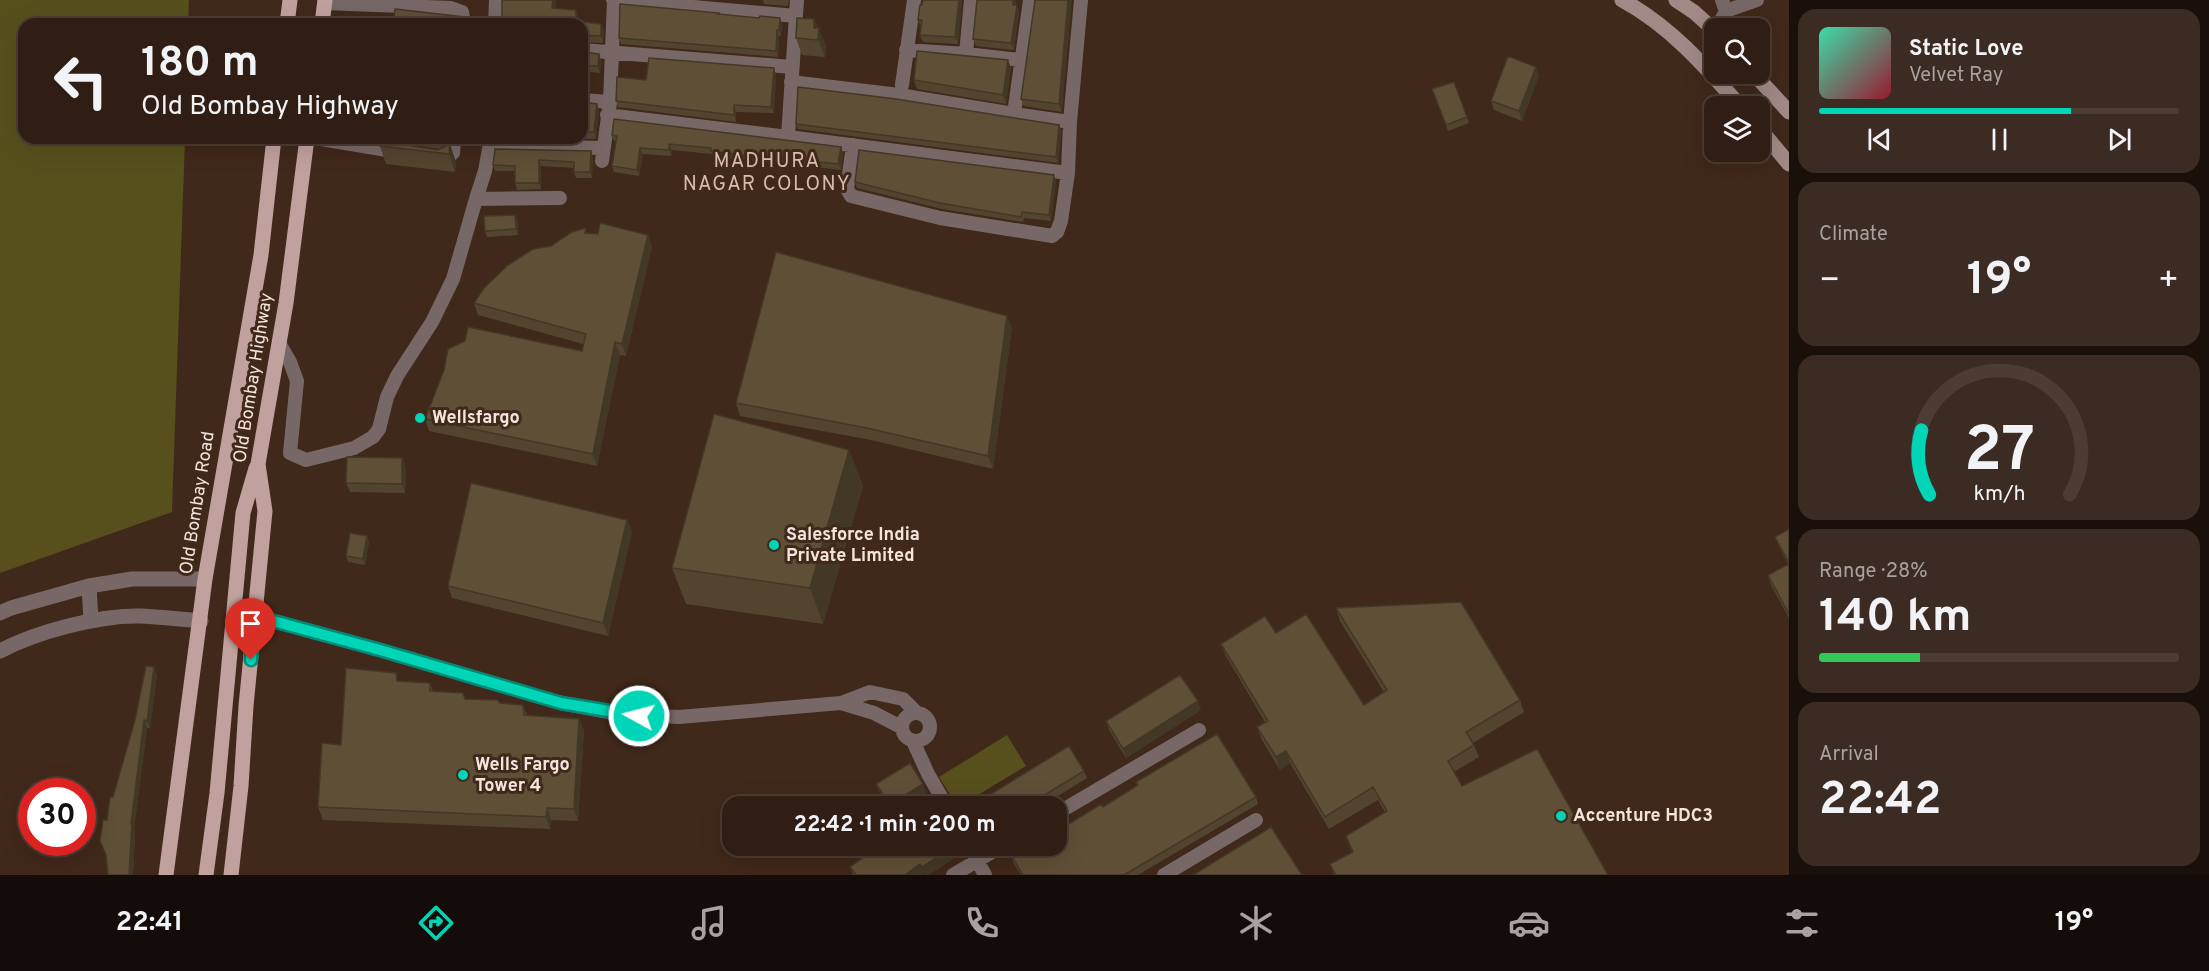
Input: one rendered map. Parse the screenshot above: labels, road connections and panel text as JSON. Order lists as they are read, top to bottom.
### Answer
{
  "streets": {
    "main road": ["Old Bombay Highway", "Old Bombay Road"]
  },
  "districts": ["MADHURA NAGAR COLONY"],
  "places": [
    "Wellsfargo",
    "Salesforce India Private Limited",
    "Wells Fargo Tower 4",
    "Accenture HDC3"
  ],
  "page": {
    "turn": ["180 m", "Old Bombay Highway"],
    "song": ["Static Love", "Velvet Ray"],
    "tile": [
      "Climate",
      ["Range · 28%", "140 km"],
      ["Arrival", "22:42"]
    ],
    "heat": ["−", "19°", "+"],
    "limit": "30",
    "trip": "22:42 · 1 min · 200 m",
    "tabs": ["22:41", "19°"],
    "gauge": ["27", "km/h"]
  }
}
